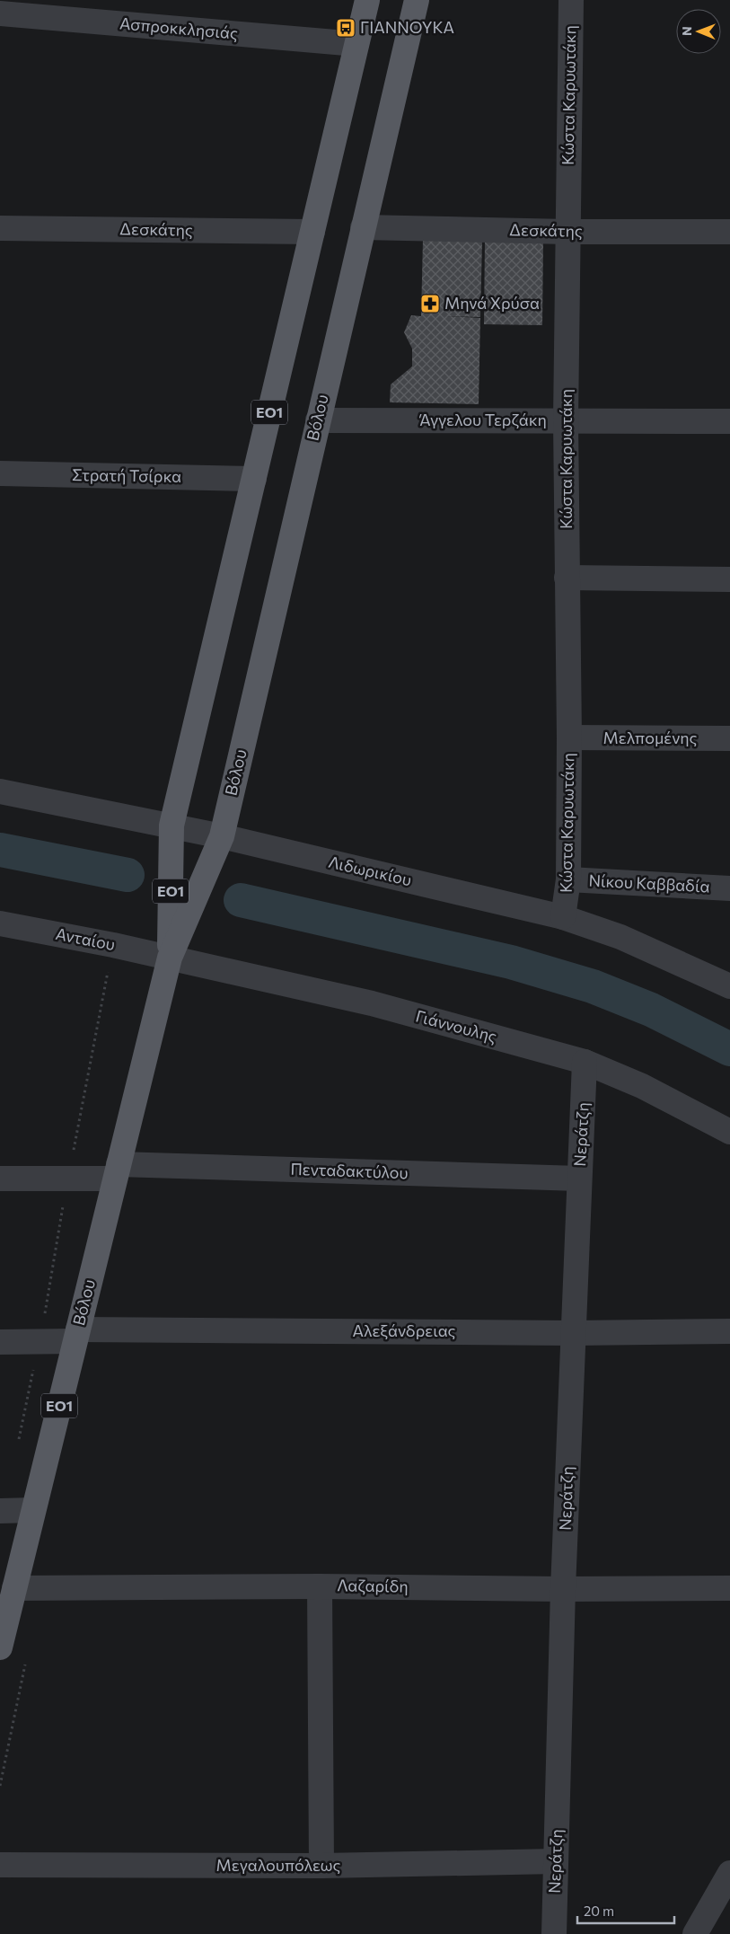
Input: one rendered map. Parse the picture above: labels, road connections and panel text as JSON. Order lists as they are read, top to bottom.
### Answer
{
  "streets": {
    "main road": ["ΕΟ1", "Βόλου"],
    "street": [
      "Ασπροκκλησιάς",
      "Κώστα Καρυωτάκη",
      "Δεσκάτης",
      "Άγγελου Τερζάκη",
      "Στρατή Τσίρκα",
      "Μελπομένης",
      "Λιδωρικίου",
      "Νίκου Καββαδία",
      "Ανταίου",
      "Γιάννουλης",
      "Νεράτζη",
      "Πενταδακτύλου",
      "Αλεξάνδρειας",
      "Λαζαρίδη",
      "Μεγαλουπόλεως"
    ]
  },
  "crossings": [
    ["Ασπροκκλησιάς", "ΕΟ1"],
    ["Κώστα Καρυωτάκη", "Δεσκάτης"],
    ["Κώστα Καρυωτάκη", "Άγγελου Τερζάκη"],
    ["Κώστα Καρυωτάκη", "Μελπομένης"],
    ["Κώστα Καρυωτάκη", "Λιδωρικίου"],
    ["Κώστα Καρυωτάκη", "Νίκου Καββαδία"],
    ["Δεσκάτης", "ΕΟ1"],
    ["Δεσκάτης", "Βόλου"],
    ["ΕΟ1", "Βόλου"],
    ["ΕΟ1", "Στρατή Τσίρκα"],
    ["ΕΟ1", "Λιδωρικίου"],
    ["ΕΟ1", "Ανταίου"],
    ["ΕΟ1", "Γιάννουλης"],
    ["Βόλου", "Άγγελου Τερζάκη"],
    ["Βόλου", "Λιδωρικίου"],
    ["Βόλου", "Ανταίου"],
    ["Βόλου", "Γιάννουλης"],
    ["Βόλου", "Πενταδακτύλου"],
    ["Βόλου", "Αλεξάνδρειας"],
    ["Βόλου", "Λαζαρίδη"],
    ["Ανταίου", "Γιάννουλης"],
    ["Γιάννουλης", "Νεράτζη"],
    ["Νεράτζη", "Πενταδακτύλου"],
    ["Νεράτζη", "Αλεξάνδρειας"],
    ["Νεράτζη", "Λαζαρίδη"],
    ["Νεράτζη", "Μεγαλουπόλεως"]
  ],
  "places": {
    "bus stop": ["ΓΙΑΝΝΟΥΚΑ"],
    "pharmacy": ["Μηνά Χρύσα"]
  },
  "scale_bar": "20 m",
  "north": "left"
}
